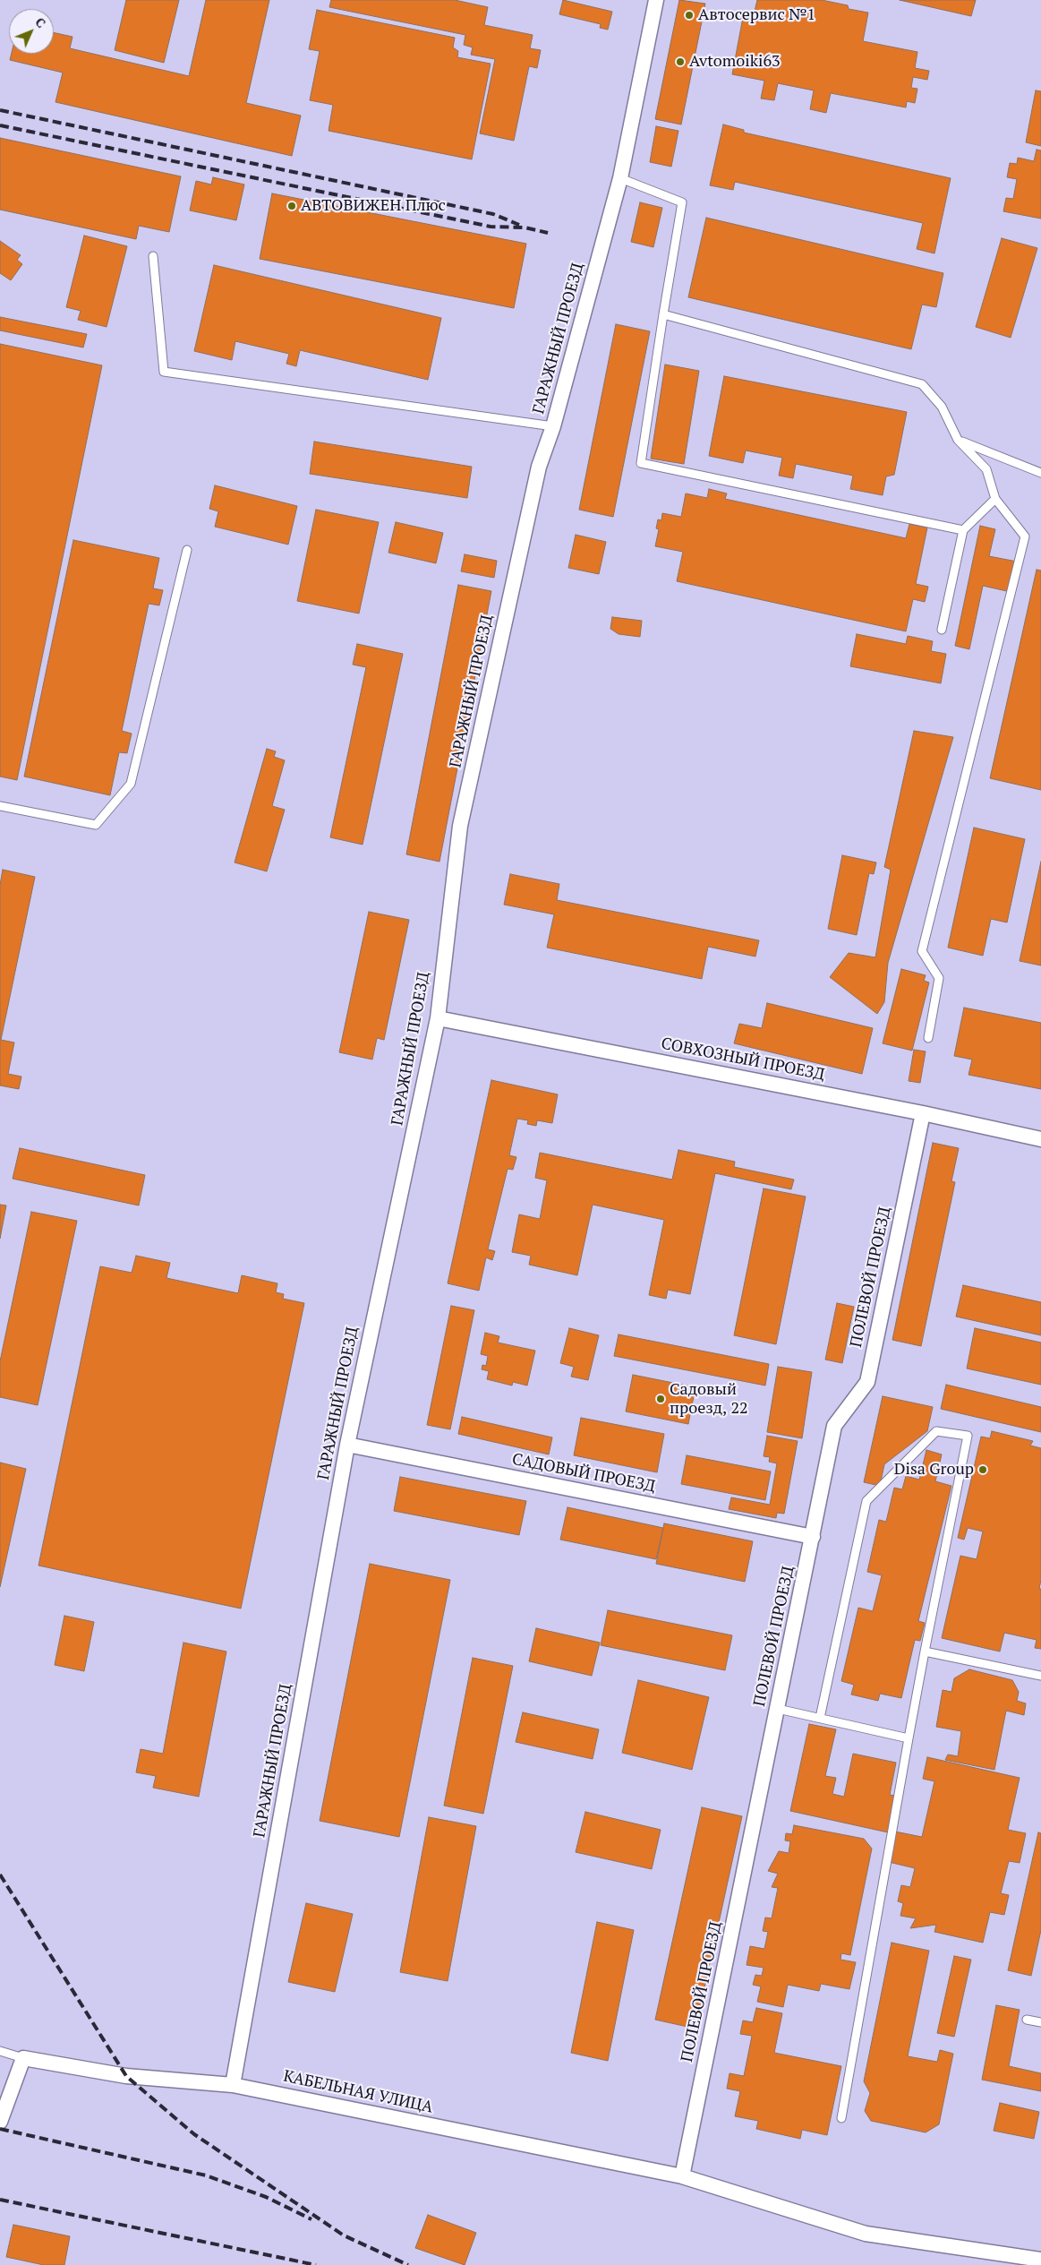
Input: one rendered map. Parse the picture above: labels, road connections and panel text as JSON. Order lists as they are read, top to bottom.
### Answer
{
  "streets": {
    "street": [
      "ГАРАЖНЫЙ ПРОЕЗД",
      "СОВХОЗНЫЙ ПРОЕЗД",
      "ПОЛЕВОЙ ПРОЕЗД",
      "САДОВЫЙ ПРОЕЗД",
      "КАБЕЛЬНАЯ УЛИЦА"
    ]
  },
  "crossings": [
    ["ГАРАЖНЫЙ ПРОЕЗД", "СОВХОЗНЫЙ ПРОЕЗД"],
    ["ГАРАЖНЫЙ ПРОЕЗД", "САДОВЫЙ ПРОЕЗД"],
    ["ГАРАЖНЫЙ ПРОЕЗД", "КАБЕЛЬНАЯ УЛИЦА"],
    ["СОВХОЗНЫЙ ПРОЕЗД", "ПОЛЕВОЙ ПРОЕЗД"],
    ["ПОЛЕВОЙ ПРОЕЗД", "САДОВЫЙ ПРОЕЗД"],
    ["ПОЛЕВОЙ ПРОЕЗД", "КАБЕЛЬНАЯ УЛИЦА"]
  ],
  "places": [
    "Автосервис №1",
    "Avtomoiki63",
    "АВТОВИЖЕН Плюс",
    "Садовый проезд, 22",
    "Disa Group"
  ],
  "north": "top right"
}
